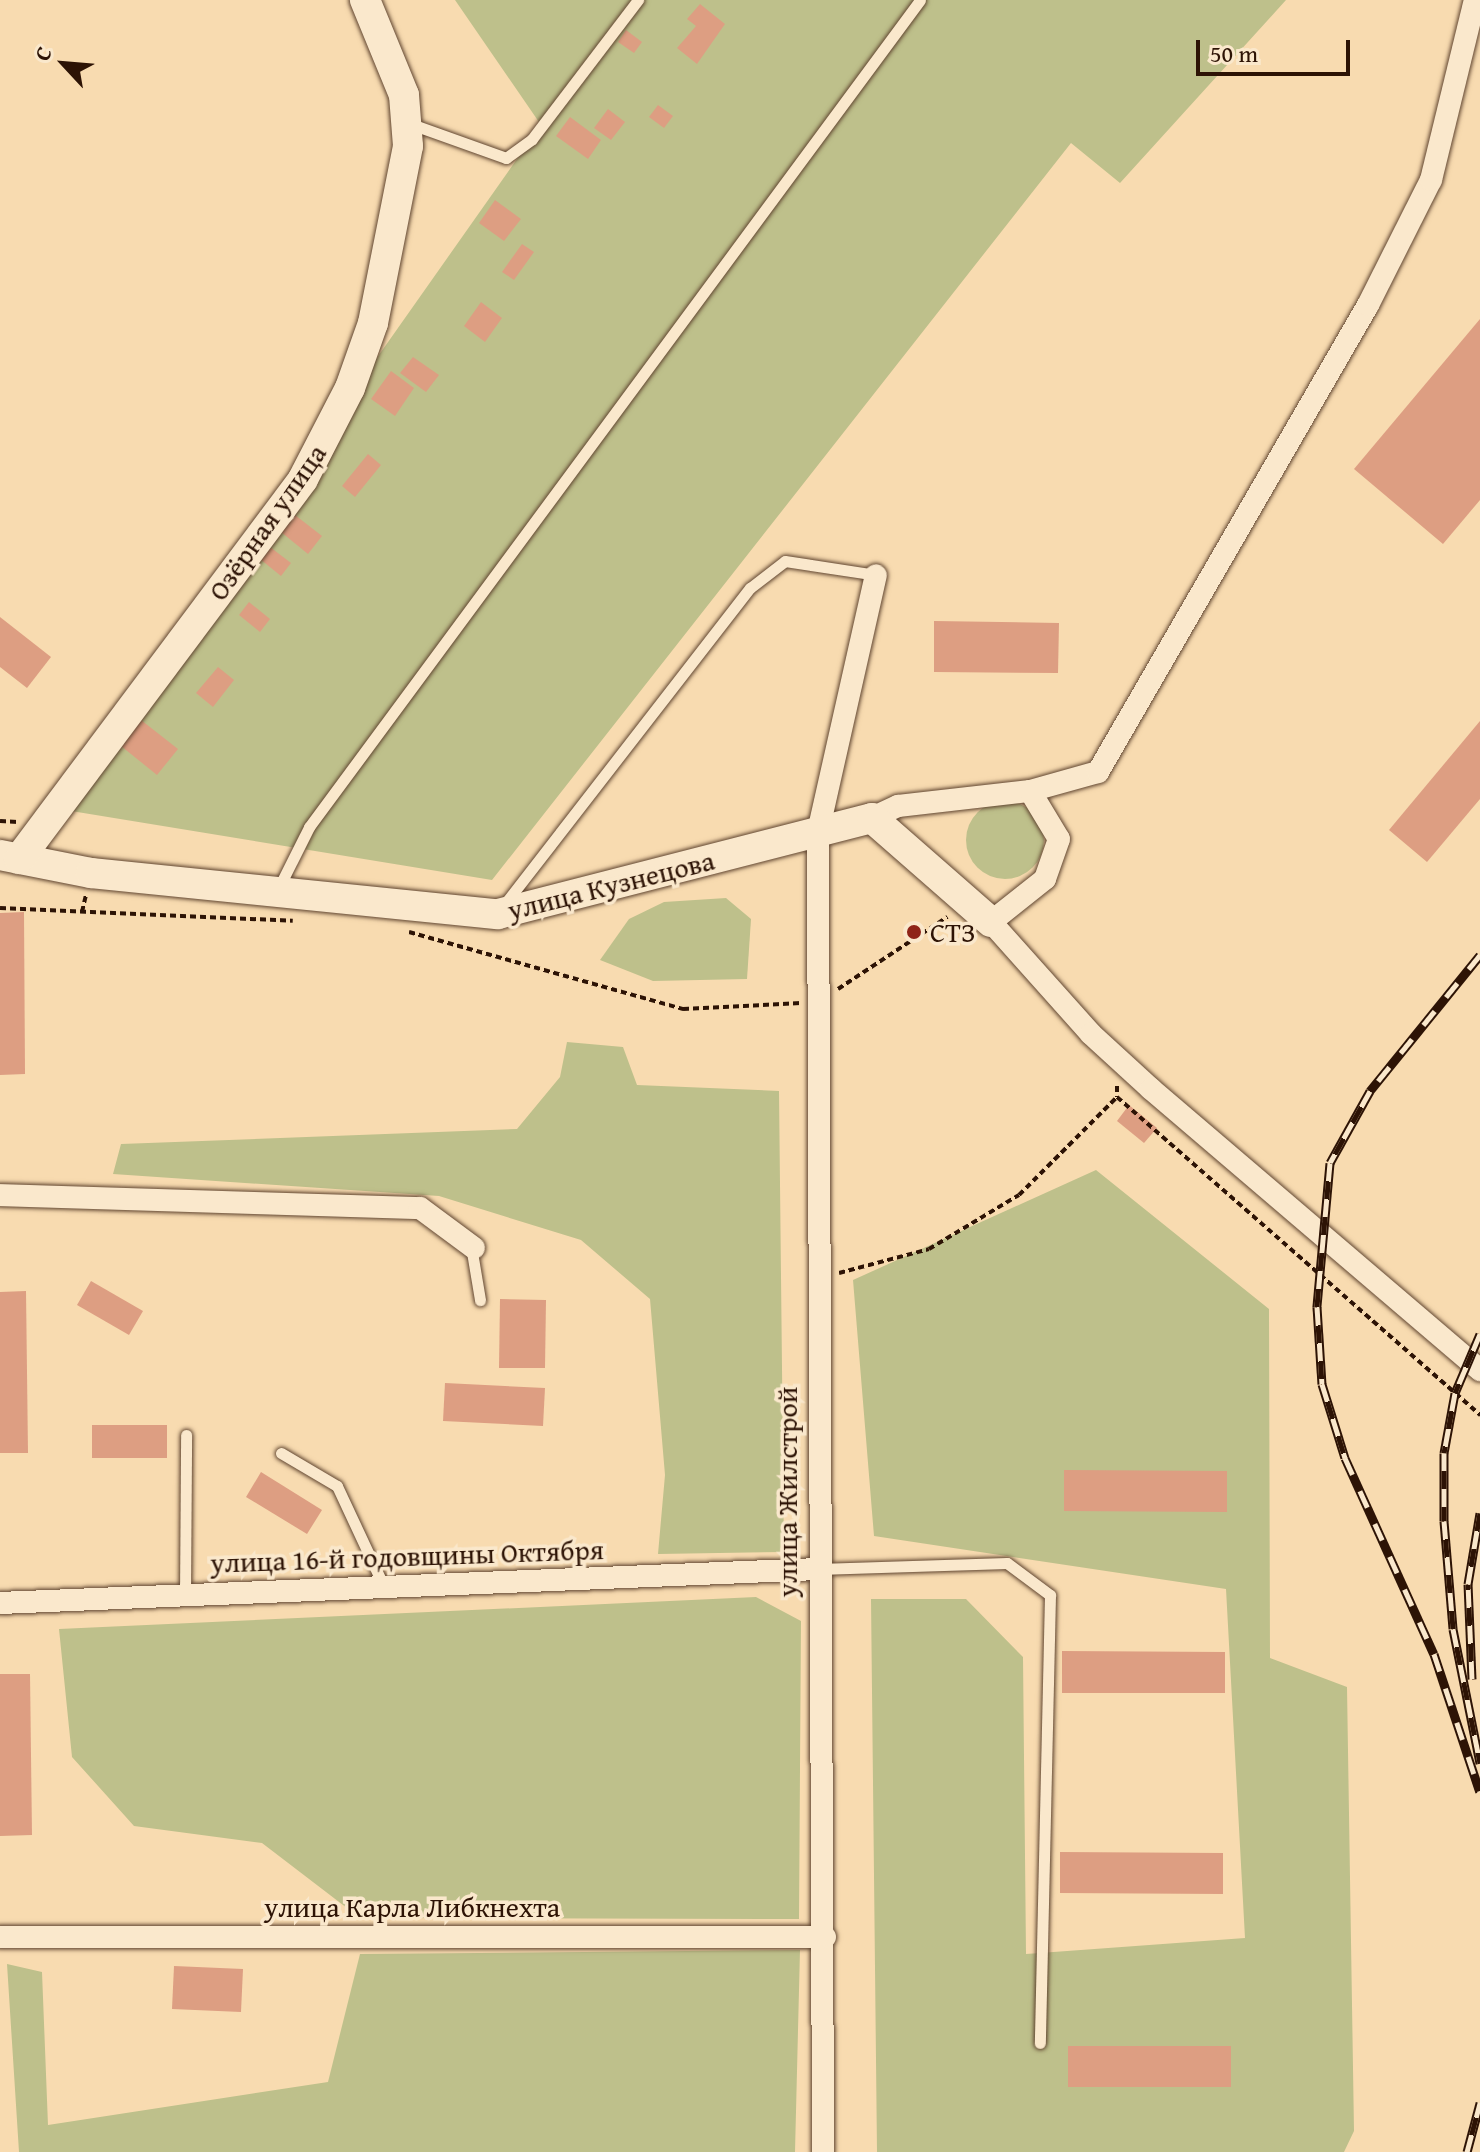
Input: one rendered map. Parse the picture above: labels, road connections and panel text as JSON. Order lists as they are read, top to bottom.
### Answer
{
  "streets": {
    "street": [
      "Озёрная улица",
      "улица Кузнецова",
      "улица Жилстрой",
      "улица 16-й годовщины Октября",
      "улица Карла Либкнехта"
    ]
  },
  "crossings": [
    ["Озёрная улица", "улица Кузнецова"],
    ["улица Кузнецова", "улица Жилстрой"],
    ["улица Жилстрой", "улица 16-й годовщины Октября"],
    ["улица Жилстрой", "улица Карла Либкнехта"]
  ],
  "places": ["СТЗ"],
  "scale_bar": "50 m",
  "north": "top left"
}
